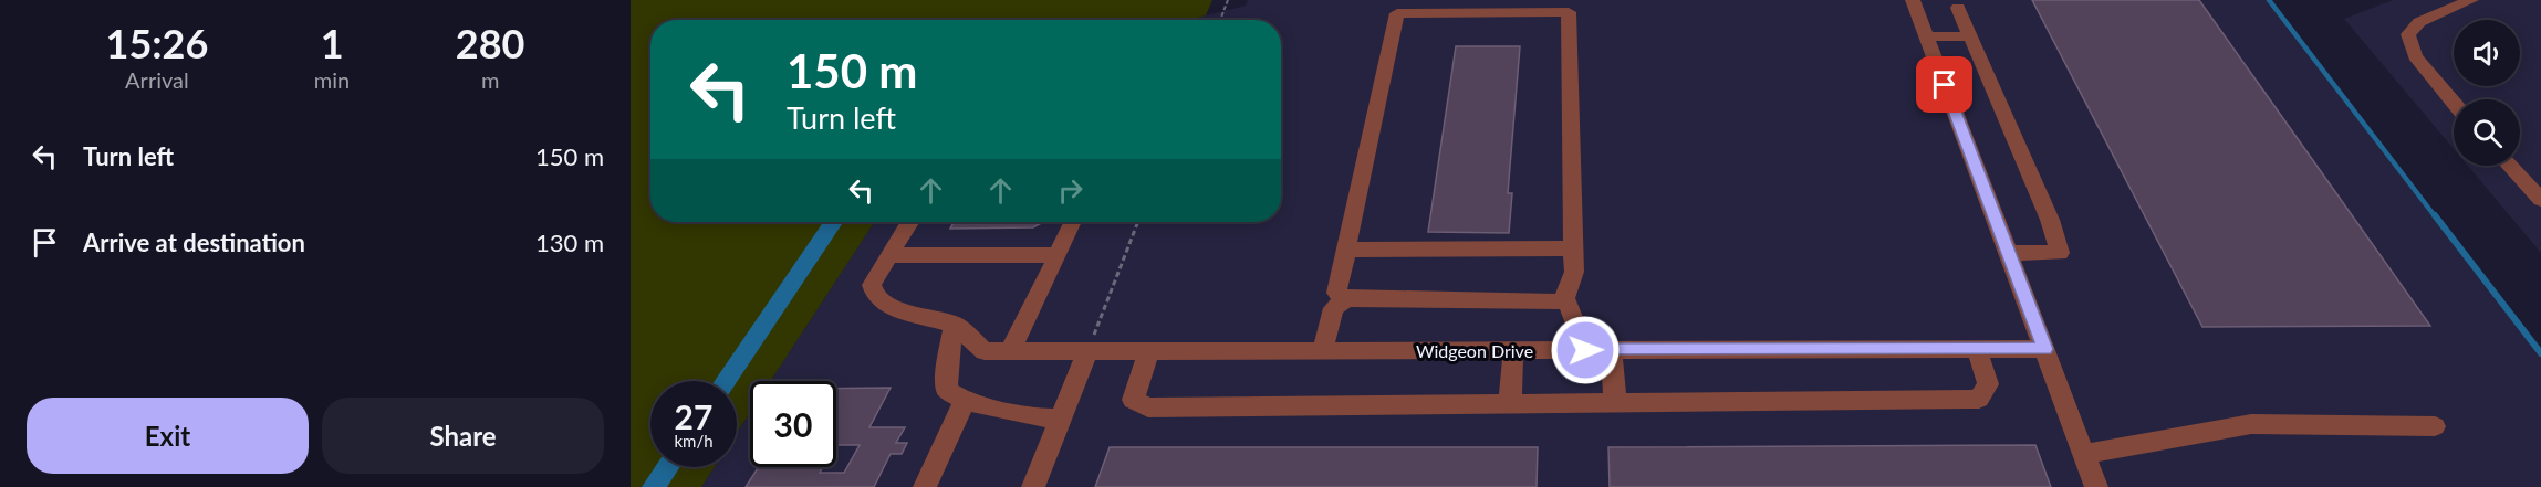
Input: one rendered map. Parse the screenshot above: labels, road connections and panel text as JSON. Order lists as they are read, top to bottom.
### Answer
{
  "streets": {
    "street": ["Widgeon Drive"]
  },
  "page": {
    "eta": [
      "15:26",
      "Arrival",
      "1",
      "min",
      "280",
      "m"
    ],
    "turn": ["150 m", "Turn left"],
    "list": [
      {
        "name": "Turn left",
        "value": "150 m"
      },
      {
        "name": "Arrive at destination",
        "value": "130 m"
      }
    ],
    "speed": "27 km/h",
    "limit": "30",
    "buttons": ["Exit", "Share"]
  }
}
